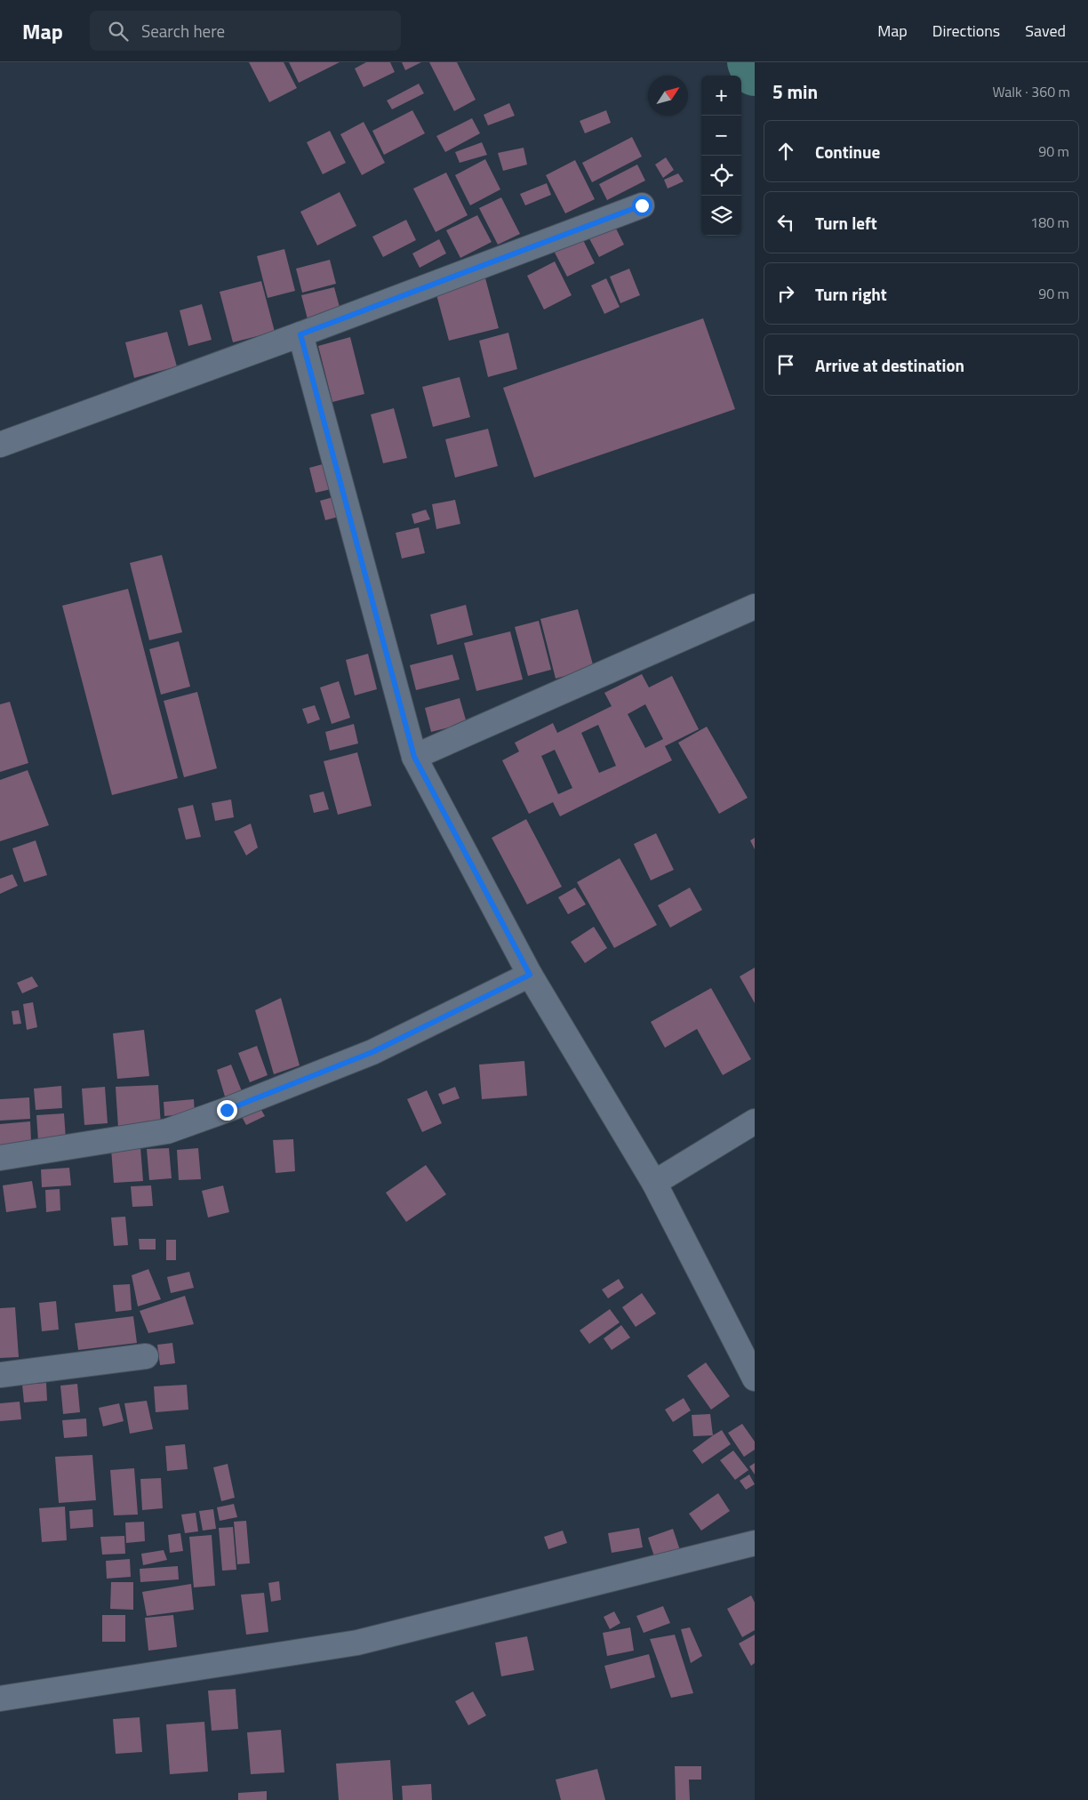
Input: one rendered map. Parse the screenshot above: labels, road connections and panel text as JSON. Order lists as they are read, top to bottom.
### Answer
{
  "north": "top right",
  "page": {
    "header": "Map",
    "search": "Search here",
    "nav": ["Map", "Directions", "Saved"],
    "heading": ["5 min", "Walk · 360 m"],
    "map_buttons": ["+", "−"],
    "list": [
      ["Continue", "90 m"],
      ["Turn left", "180 m"],
      ["Turn right", "90 m"],
      "Arrive at destination"
    ]
  }
}
